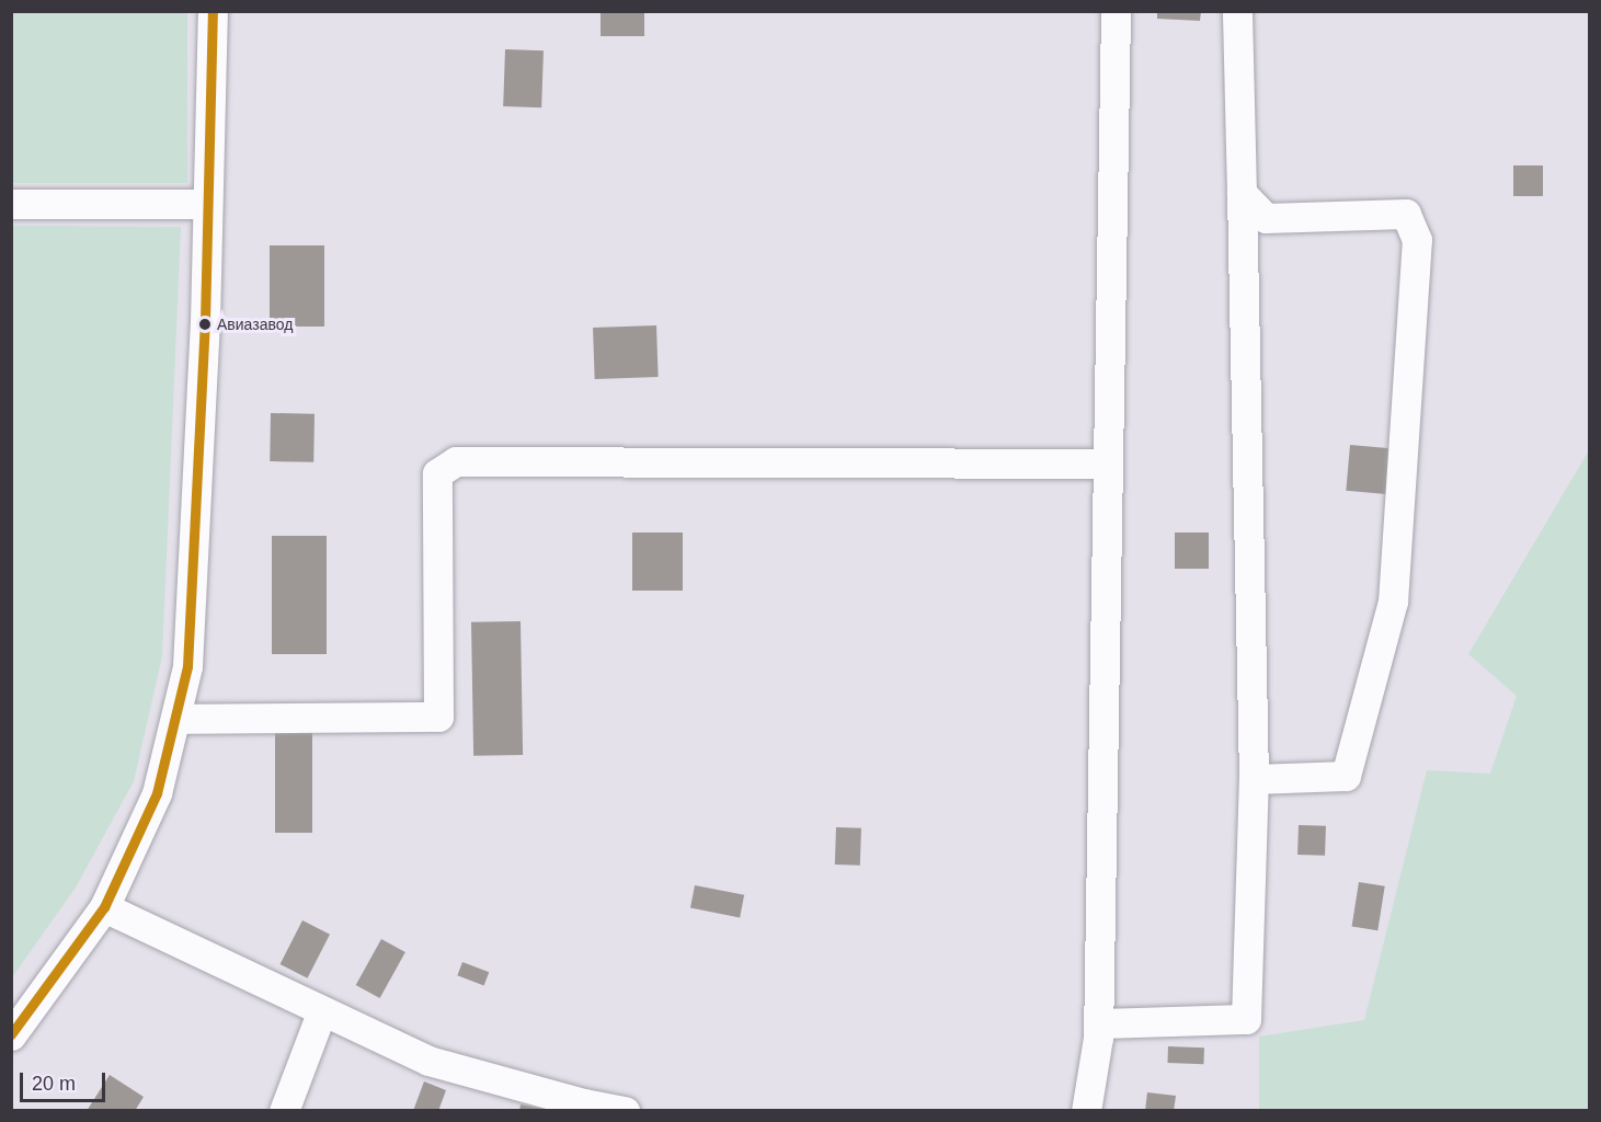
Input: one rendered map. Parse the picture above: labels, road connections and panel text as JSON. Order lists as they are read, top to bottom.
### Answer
{
  "places": ["Авиазавод"],
  "scale_bar": "20 m"
}
